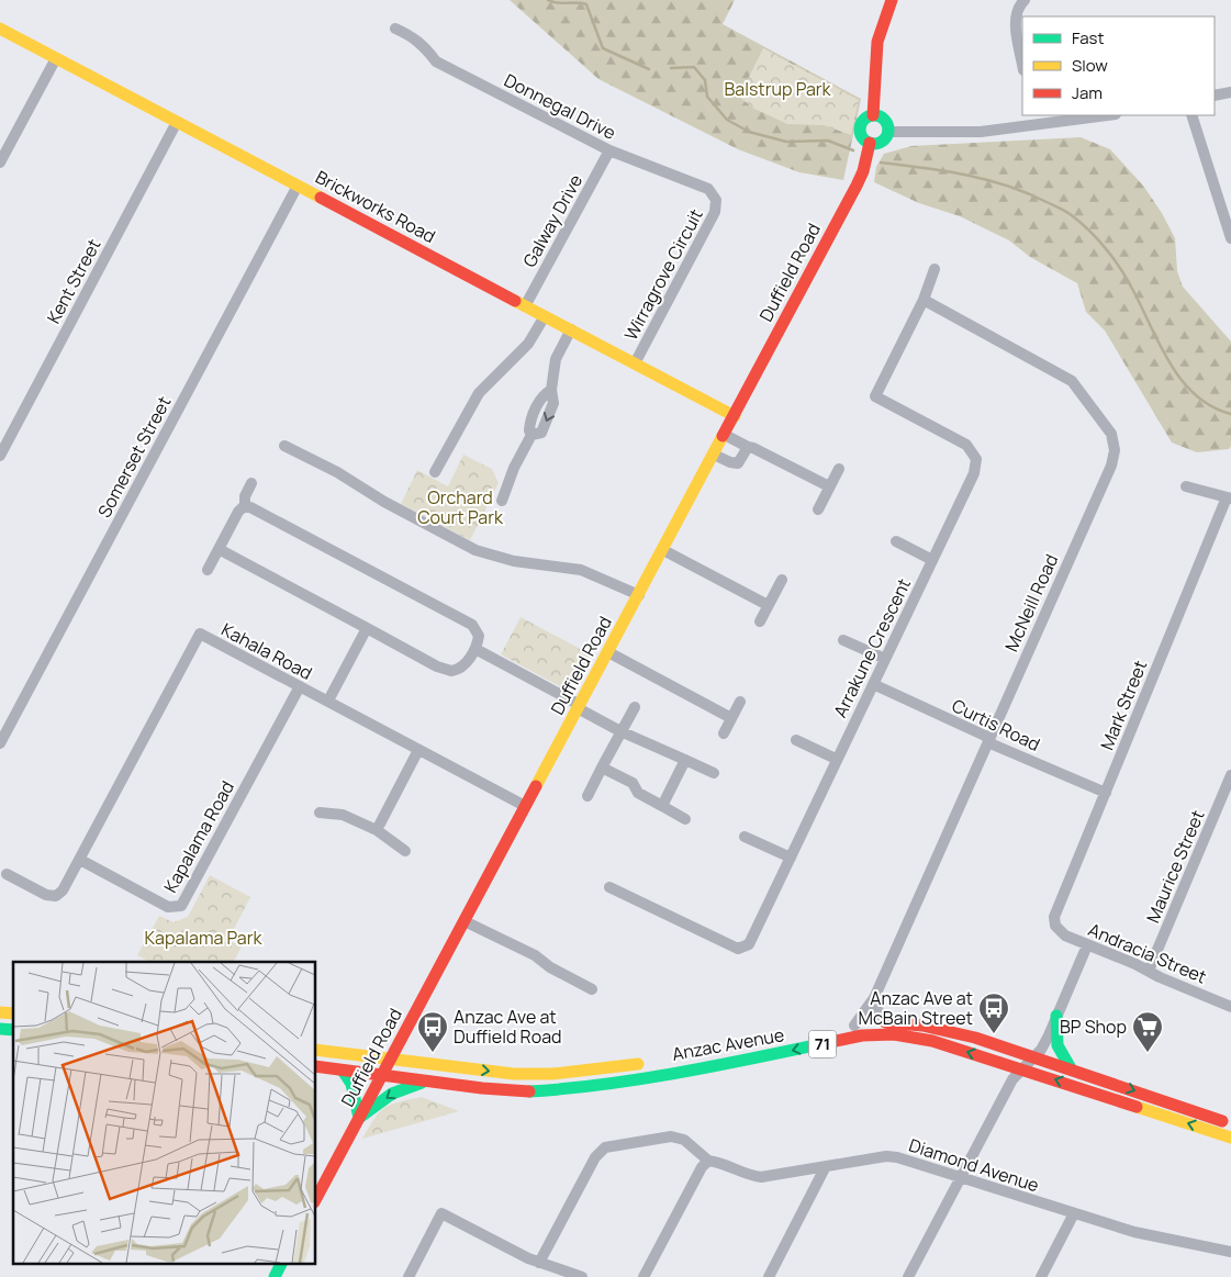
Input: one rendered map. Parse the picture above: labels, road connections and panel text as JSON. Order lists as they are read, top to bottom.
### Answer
{
  "streets": {
    "main road": [
      "Brickworks Road",
      "Duffield Road",
      "Anzac Avenue",
      "71"
    ],
    "street": [
      "Donnegal Drive",
      "Galway Drive",
      "Wirragrove Circuit",
      "Kent Street",
      "Somerset Street",
      "McNeill Road",
      "Arrakune Crescent",
      "Kahala Road",
      "Mark Street",
      "Curtis Road",
      "Kapalama Road",
      "Maurice Street",
      "Andracia Street",
      "Diamond Avenue"
    ]
  },
  "crossings": [
    ["Donnegal Drive", "Galway Drive"],
    ["Donnegal Drive", "Wirragrove Circuit"],
    ["Brickworks Road", "Galway Drive"],
    ["Brickworks Road", "Duffield Road"],
    ["Brickworks Road", "Wirragrove Circuit"],
    ["Brickworks Road", "Kent Street"],
    ["Brickworks Road", "Somerset Street"],
    ["Duffield Road", "Kahala Road"],
    ["Duffield Road", "Anzac Avenue"],
    ["McNeill Road", "Arrakune Crescent"],
    ["McNeill Road", "Curtis Road"],
    ["McNeill Road", "Anzac Avenue"],
    ["Arrakune Crescent", "Curtis Road"],
    ["Kahala Road", "Kapalama Road"],
    ["Mark Street", "Curtis Road"],
    ["Mark Street", "Andracia Street"],
    ["Maurice Street", "Andracia Street"]
  ],
  "parks": ["Balstrup Park", "Orchard Court Park", "Kapalama Park"],
  "places": {
    "bus stop": ["Anzac Ave at McBain Street", "Anzac Ave at Duffield Road"],
    "supermarket": ["BP Shop"]
  },
  "legend": ["Fast", "Slow", "Jam"]
}
